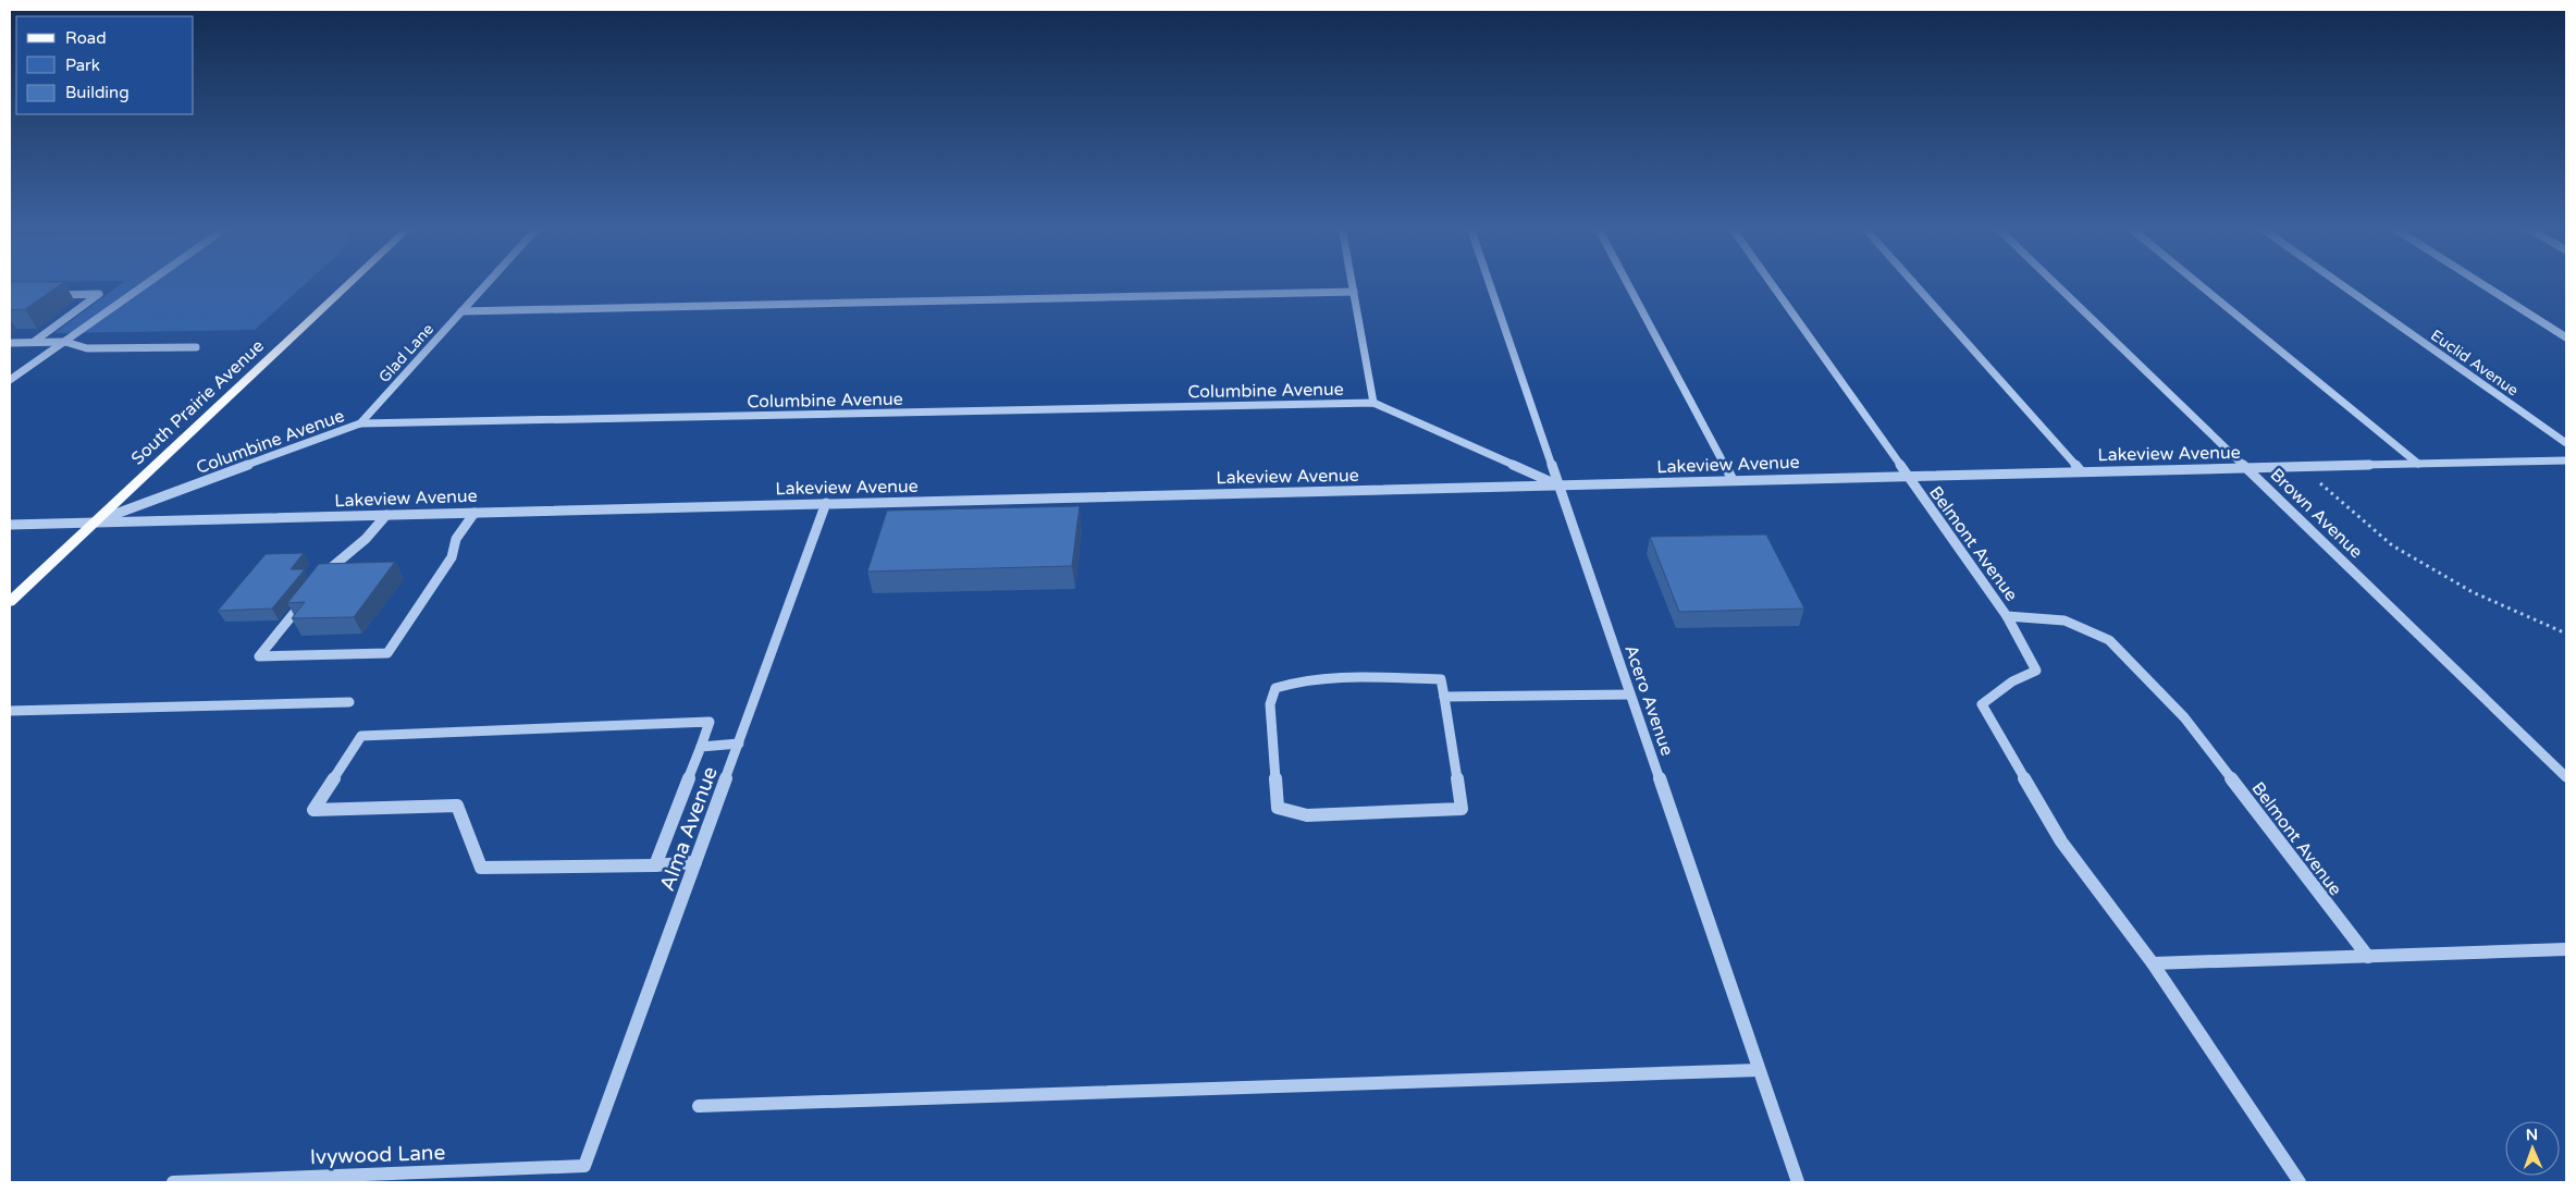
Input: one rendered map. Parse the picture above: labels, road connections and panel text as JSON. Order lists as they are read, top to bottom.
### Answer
{
  "streets": {
    "main road": ["South Prairie Avenue"],
    "street": [
      "Glad Lane",
      "Euclid Avenue",
      "Columbine Avenue",
      "Lakeview Avenue",
      "Brown Avenue",
      "Belmont Avenue",
      "Acero Avenue",
      "Alma Avenue",
      "Ivywood Lane"
    ]
  },
  "crossings": [
    ["Glad Lane", "Columbine Avenue"],
    ["Columbine Avenue", "South Prairie Avenue"],
    ["Columbine Avenue", "Lakeview Avenue"],
    ["Columbine Avenue", "Acero Avenue"],
    ["South Prairie Avenue", "Lakeview Avenue"],
    ["Lakeview Avenue", "Brown Avenue"],
    ["Lakeview Avenue", "Belmont Avenue"],
    ["Lakeview Avenue", "Acero Avenue"],
    ["Lakeview Avenue", "Alma Avenue"],
    ["Alma Avenue", "Ivywood Lane"]
  ],
  "legend": ["Road", "Park", "Building"],
  "north": "top"
}
